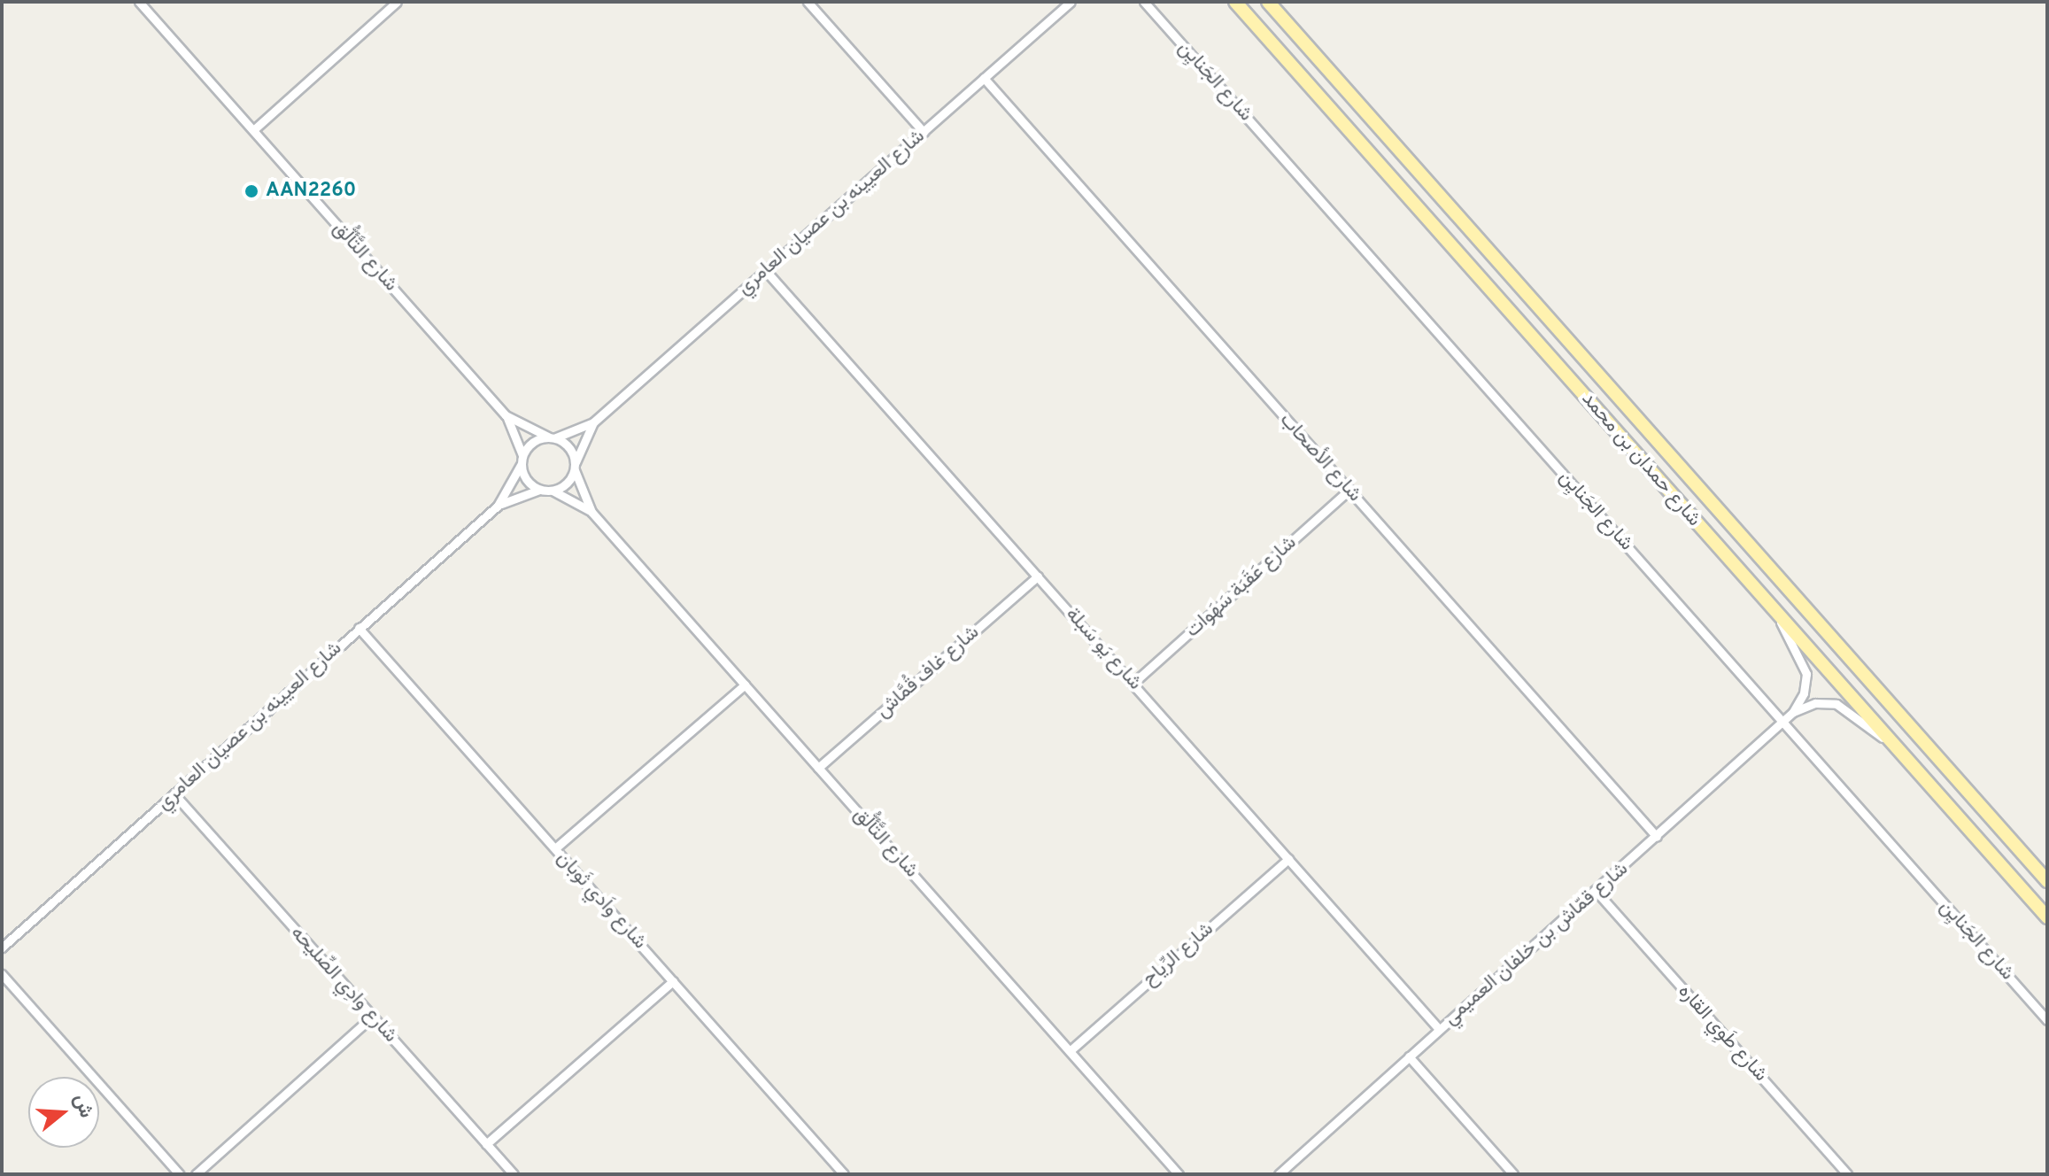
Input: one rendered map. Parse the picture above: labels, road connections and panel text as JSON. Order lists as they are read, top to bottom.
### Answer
{
  "streets": {
    "main road": ["شارع حمدان بن محمد"],
    "street": [
      "شارع الجَنايِن",
      "شارع العيينه بن عصيان العامري",
      "شارع التَّألُّق",
      "شارع الأصحاب",
      "شارع عَقَبَة سَهَوات",
      "شارع يَو سَبلة",
      "شارع غاف قُمَّاش",
      "شارع واَدي ثَوبان",
      "شارع قمّاش بن خلفان العميمي",
      "شارع الرِّياح",
      "شارع وادِي الصِّليحه",
      "شارع طَوِي القاره"
    ]
  },
  "crossings": [
    ["شارع الجَنايِن", "شارع قمّاش بن خلفان العميمي"],
    ["شارع العيينه بن عصيان العامري", "شارع التَّألُّق"],
    ["شارع العيينه بن عصيان العامري", "شارع الأصحاب"],
    ["شارع العيينه بن عصيان العامري", "شارع يَو سَبلة"],
    ["شارع العيينه بن عصيان العامري", "شارع واَدي ثَوبان"],
    ["شارع العيينه بن عصيان العامري", "شارع وادِي الصِّليحه"],
    ["شارع التَّألُّق", "شارع غاف قُمَّاش"],
    ["شارع التَّألُّق", "شارع الرِّياح"],
    ["شارع الأصحاب", "شارع عَقَبَة سَهَوات"],
    ["شارع الأصحاب", "شارع قمّاش بن خلفان العميمي"],
    ["شارع حمدان بن محمد", "شارع قمّاش بن خلفان العميمي"],
    ["شارع عَقَبَة سَهَوات", "شارع يَو سَبلة"],
    ["شارع يَو سَبلة", "شارع غاف قُمَّاش"],
    ["شارع يَو سَبلة", "شارع قمّاش بن خلفان العميمي"],
    ["شارع يَو سَبلة", "شارع الرِّياح"],
    ["شارع قمّاش بن خلفان العميمي", "شارع طَوِي القاره"]
  ],
  "places": ["AAN2260"],
  "north": "right"
}
